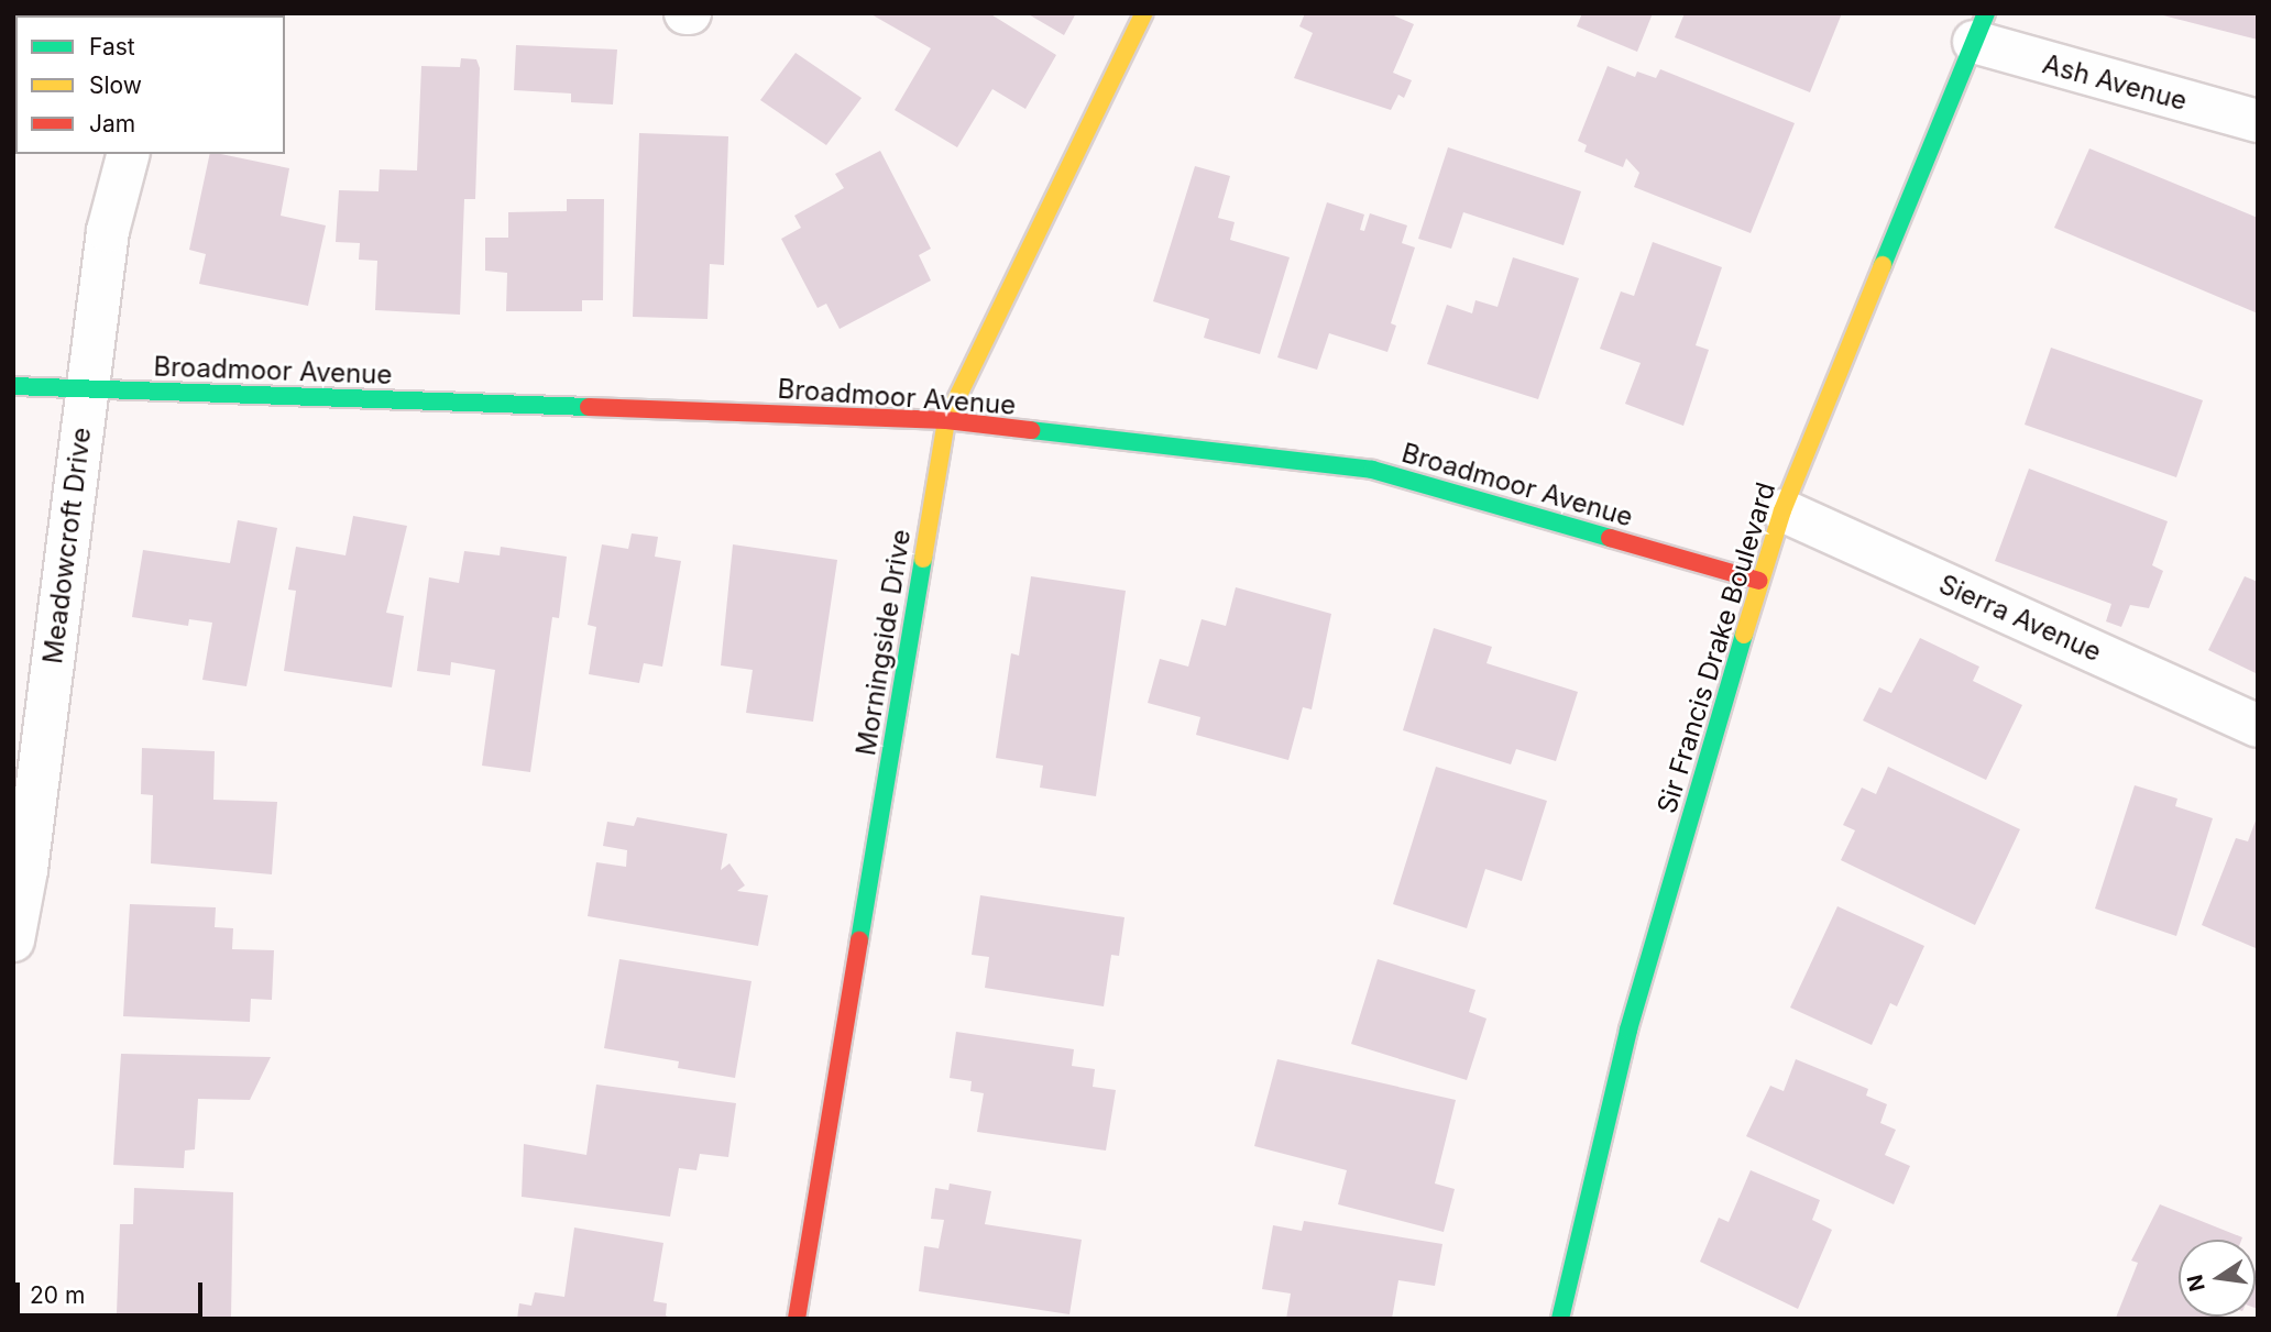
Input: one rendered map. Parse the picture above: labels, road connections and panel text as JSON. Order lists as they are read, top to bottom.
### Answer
{
  "streets": {
    "street": [
      "Ash Avenue",
      "Broadmoor Avenue",
      "Meadowcroft Drive",
      "Sierra Avenue",
      "Morningside Drive",
      "Sir Francis Drake Boulevard"
    ]
  },
  "crossings": [
    ["Ash Avenue", "Sir Francis Drake Boulevard"],
    ["Broadmoor Avenue", "Meadowcroft Drive"],
    ["Broadmoor Avenue", "Morningside Drive"],
    ["Broadmoor Avenue", "Sir Francis Drake Boulevard"],
    ["Sierra Avenue", "Sir Francis Drake Boulevard"]
  ],
  "legend": ["Fast", "Slow", "Jam"],
  "scale_bar": "20 m",
  "north": "left"
}
